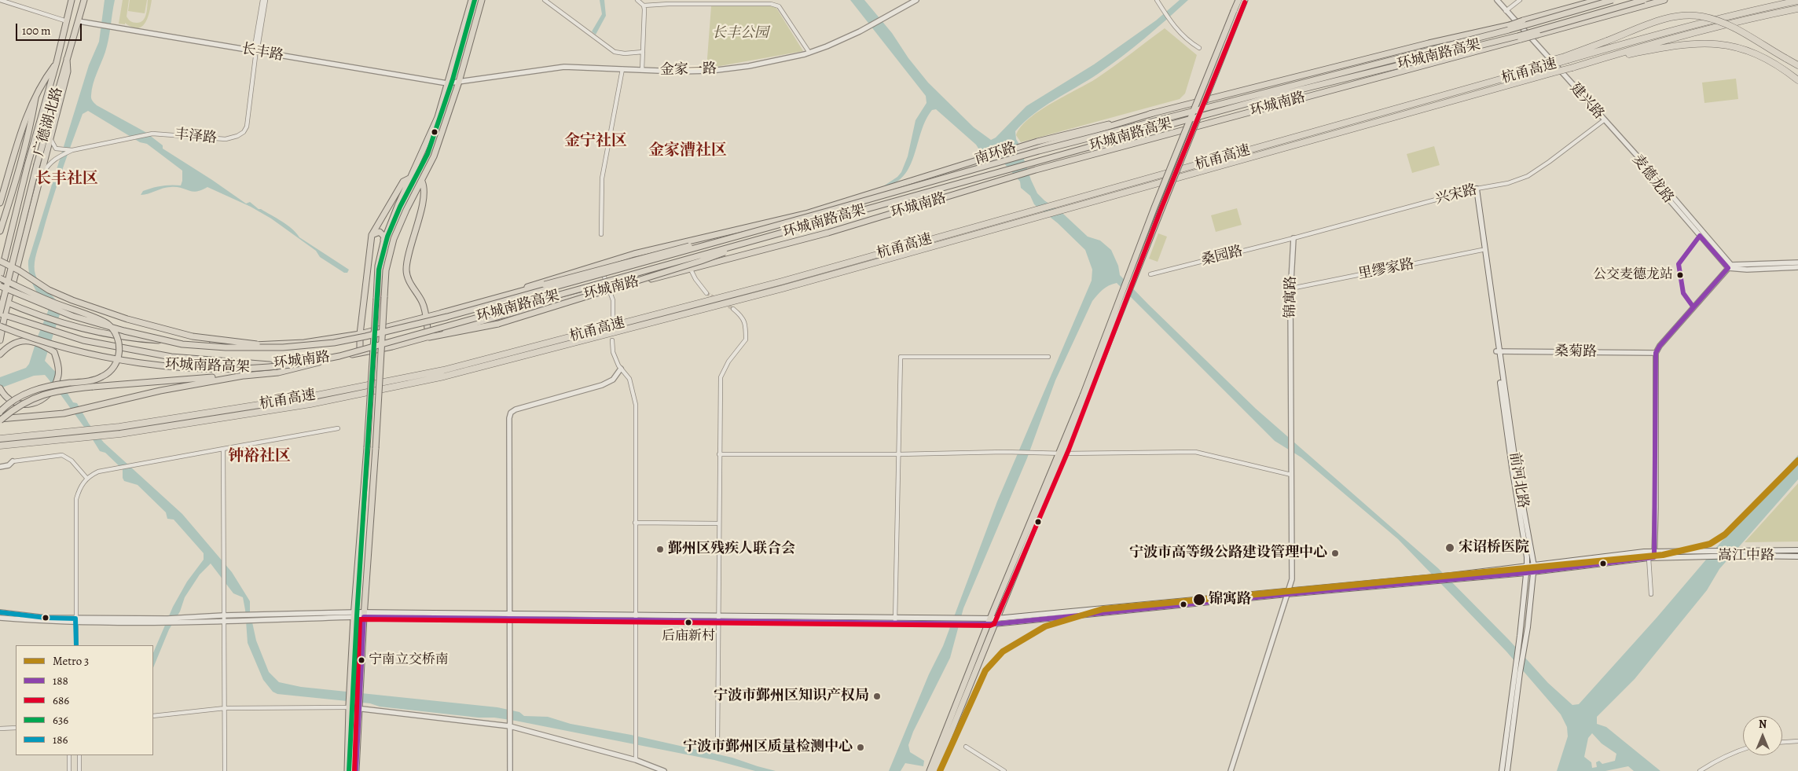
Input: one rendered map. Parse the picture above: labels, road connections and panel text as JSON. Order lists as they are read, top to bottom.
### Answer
{
  "streets": {
    "highway": ["杭甬高速"],
    "main road": [
      "环城南路高架",
      "环城南路",
      "广德湖北路",
      "南环路",
      "前河北路",
      "嵩江中路"
    ],
    "street": [
      "长丰路",
      "金家一路",
      "建兴路",
      "丰泽路",
      "麦德龙路",
      "兴宋路",
      "桑园路",
      "里缪家路",
      "锦寓路",
      "桑菊路"
    ]
  },
  "crossings": [
    ["长丰路", "金家一路"],
    ["长丰路", "广德湖北路"],
    ["长丰路", "丰泽路"],
    ["建兴路", "麦德龙路"],
    ["建兴路", "兴宋路"],
    ["环城南路", "广德湖北路"],
    ["环城南路", "南环路"],
    ["兴宋路", "桑园路"],
    ["兴宋路", "锦寓路"],
    ["兴宋路", "前河北路"],
    ["桑园路", "锦寓路"],
    ["里缪家路", "锦寓路"],
    ["里缪家路", "前河北路"],
    ["锦寓路", "嵩江中路"],
    ["桑菊路", "前河北路"],
    ["前河北路", "嵩江中路"]
  ],
  "districts": [
    "金宁社区",
    "金家漕社区",
    "长丰社区",
    "钟裕社区"
  ],
  "parks": ["长丰公园"],
  "places": [
    "公交麦德龙站",
    "宋诏桥医院",
    "鄞州区残疾人联合会",
    "宁波市高等级公路建设管理中心",
    "锦寓路",
    "后庙新村",
    "宁南立交桥南",
    "宁波市鄞州区知识产权局",
    "宁波市鄞州区质量检测中心"
  ],
  "lines": [
    "transit line 636",
    "transit line 686",
    "transit line 188",
    "metro line 3",
    "transit line 186"
  ],
  "legend": [
    "Metro 3",
    "188",
    "686",
    "636",
    "186"
  ],
  "scale_bar": "100 m",
  "north": "top"
}
